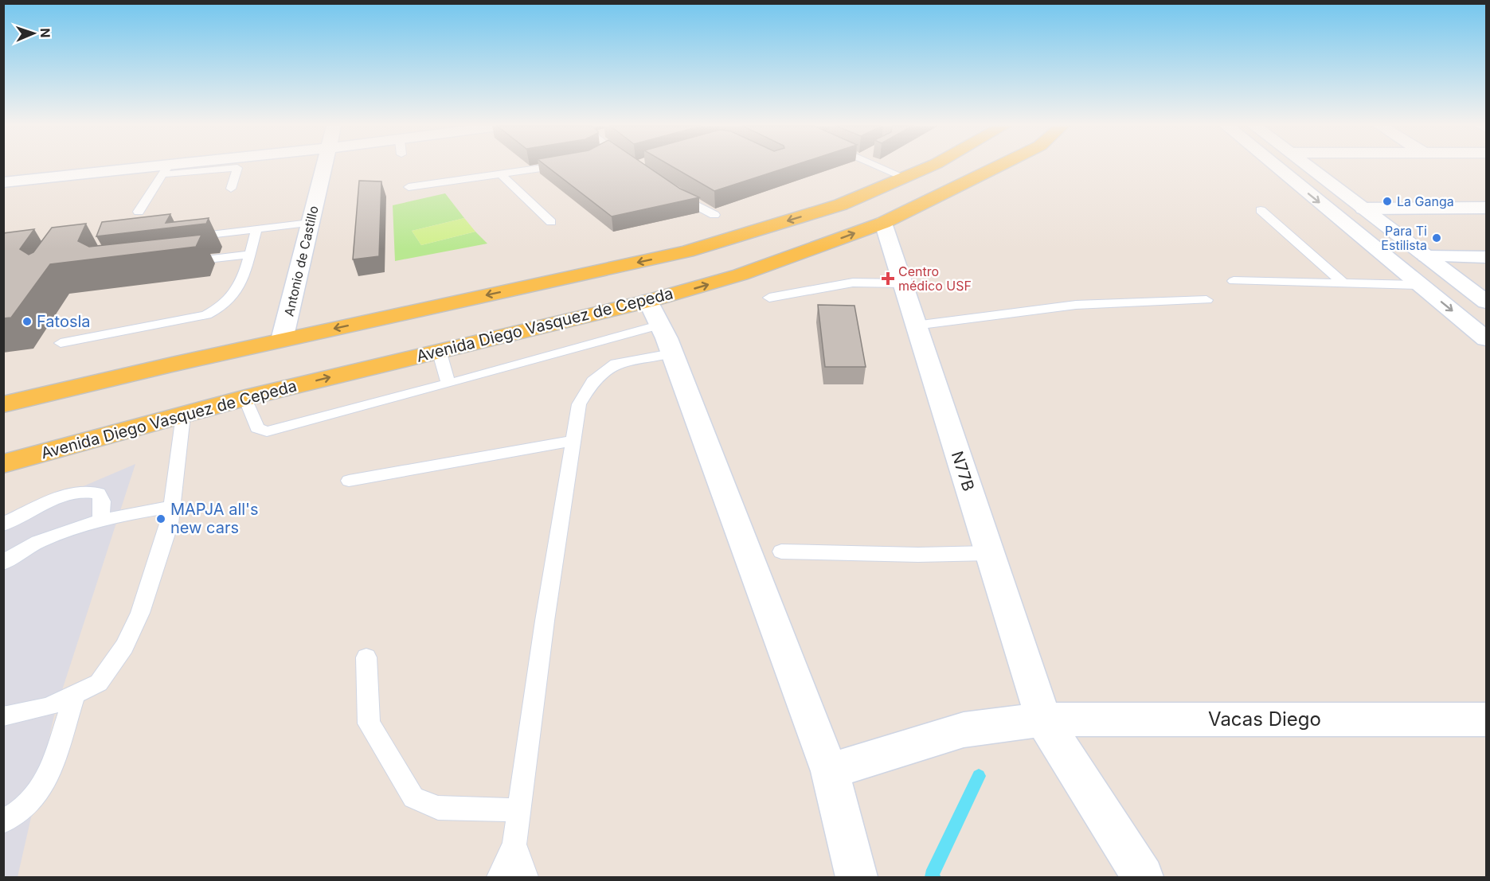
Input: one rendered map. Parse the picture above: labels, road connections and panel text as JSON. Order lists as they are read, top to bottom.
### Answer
{
  "streets": {
    "main road": ["Avenida Diego Vasquez de Cepeda"],
    "street": ["Antonio de Castillo", "N77B", "Vacas Diego"]
  },
  "crossings": [
    ["Avenida Diego Vasquez de Cepeda", "N77B"],
    ["N77B", "Vacas Diego"]
  ],
  "places": {
    "other": [
      "La Ganga",
      "Para Ti Estilista",
      "Fatosla",
      "MAPJA all's new cars"
    ],
    "health": ["Centro médico USF"]
  },
  "north": "right"
}
